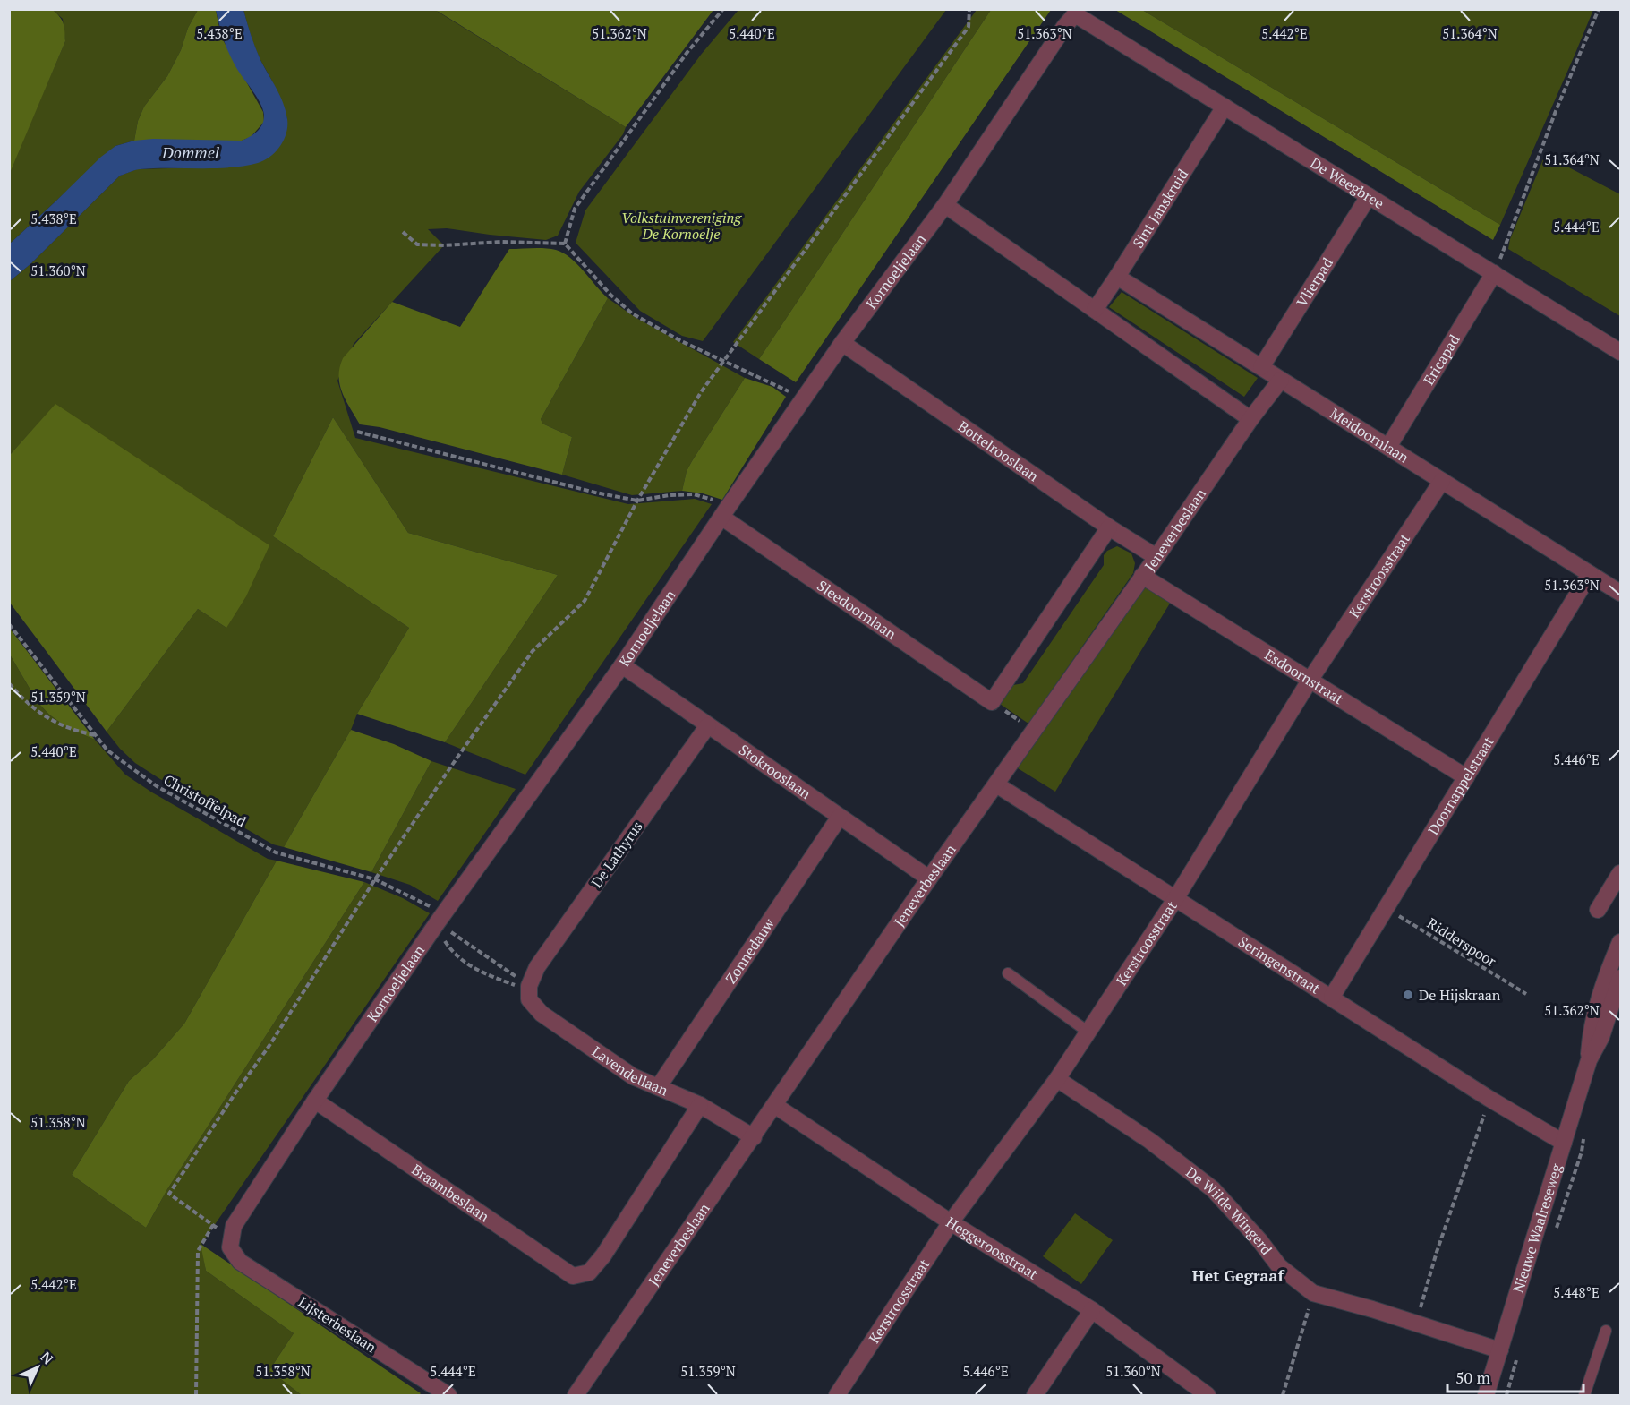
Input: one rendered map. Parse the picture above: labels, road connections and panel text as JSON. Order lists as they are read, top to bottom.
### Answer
{
  "streets": {
    "street": [
      "De Weegbree",
      "Sint Janskruid",
      "Kornoeljelaan",
      "Vlierpad",
      "Ericapad",
      "Meidoornlaan",
      "Bottelrooslaan",
      "Jeneverbeslaan",
      "Kerstroosstraat",
      "Sleedoornlaan",
      "Esdoornstraat",
      "Stokrooslaan",
      "Doornappelstraat",
      "De Lathyrus",
      "Zonnedauw",
      "Seringenstraat",
      "Lavendellaan",
      "Braambeslaan",
      "De Wilde Wingerd",
      "Nieuwe Waalreseweg",
      "Heggeroosstraat",
      "Lijsterbeslaan"
    ],
    "path": ["Christoffelpad", "Ridderspoor"]
  },
  "crossings": [
    ["De Weegbree", "Sint Janskruid"],
    ["De Weegbree", "Kornoeljelaan"],
    ["De Weegbree", "Vlierpad"],
    ["De Weegbree", "Ericapad"],
    ["Sint Janskruid", "Meidoornlaan"],
    ["Kornoeljelaan", "Bottelrooslaan"],
    ["Kornoeljelaan", "Sleedoornlaan"],
    ["Kornoeljelaan", "Stokrooslaan"],
    ["Kornoeljelaan", "Christoffelpad"],
    ["Kornoeljelaan", "Braambeslaan"],
    ["Kornoeljelaan", "Lijsterbeslaan"],
    ["Vlierpad", "Meidoornlaan"],
    ["Ericapad", "Meidoornlaan"],
    ["Meidoornlaan", "Jeneverbeslaan"],
    ["Meidoornlaan", "Kerstroosstraat"],
    ["Meidoornlaan", "Doornappelstraat"],
    ["Bottelrooslaan", "Jeneverbeslaan"],
    ["Jeneverbeslaan", "Esdoornstraat"],
    ["Jeneverbeslaan", "Stokrooslaan"],
    ["Jeneverbeslaan", "Seringenstraat"],
    ["Jeneverbeslaan", "Lavendellaan"],
    ["Jeneverbeslaan", "Heggeroosstraat"],
    ["Kerstroosstraat", "Esdoornstraat"],
    ["Kerstroosstraat", "Seringenstraat"],
    ["Kerstroosstraat", "De Wilde Wingerd"],
    ["Kerstroosstraat", "Heggeroosstraat"],
    ["Esdoornstraat", "Doornappelstraat"],
    ["Stokrooslaan", "De Lathyrus"],
    ["Stokrooslaan", "Zonnedauw"],
    ["Doornappelstraat", "Ridderspoor"],
    ["Doornappelstraat", "Seringenstraat"],
    ["De Lathyrus", "Lavendellaan"],
    ["Zonnedauw", "Lavendellaan"],
    ["Seringenstraat", "Nieuwe Waalreseweg"],
    ["Lavendellaan", "Braambeslaan"],
    ["De Wilde Wingerd", "Nieuwe Waalreseweg"]
  ],
  "districts": ["Het Gegraaf"],
  "water": ["Dommel"],
  "parks": ["Volkstuinvereniging De Kornoelje"],
  "places": ["De Hijskraan"],
  "scale_bar": "50 m",
  "north": "top right",
  "coordinates": [
    "5.438°E",
    "51.362°N",
    "5.440°E",
    "51.363°N",
    "5.442°E",
    "51.364°N",
    "5.444°E",
    "51.360°N",
    "51.359°N",
    "5.446°E",
    "51.358°N",
    "5.448°E"
  ]
}
